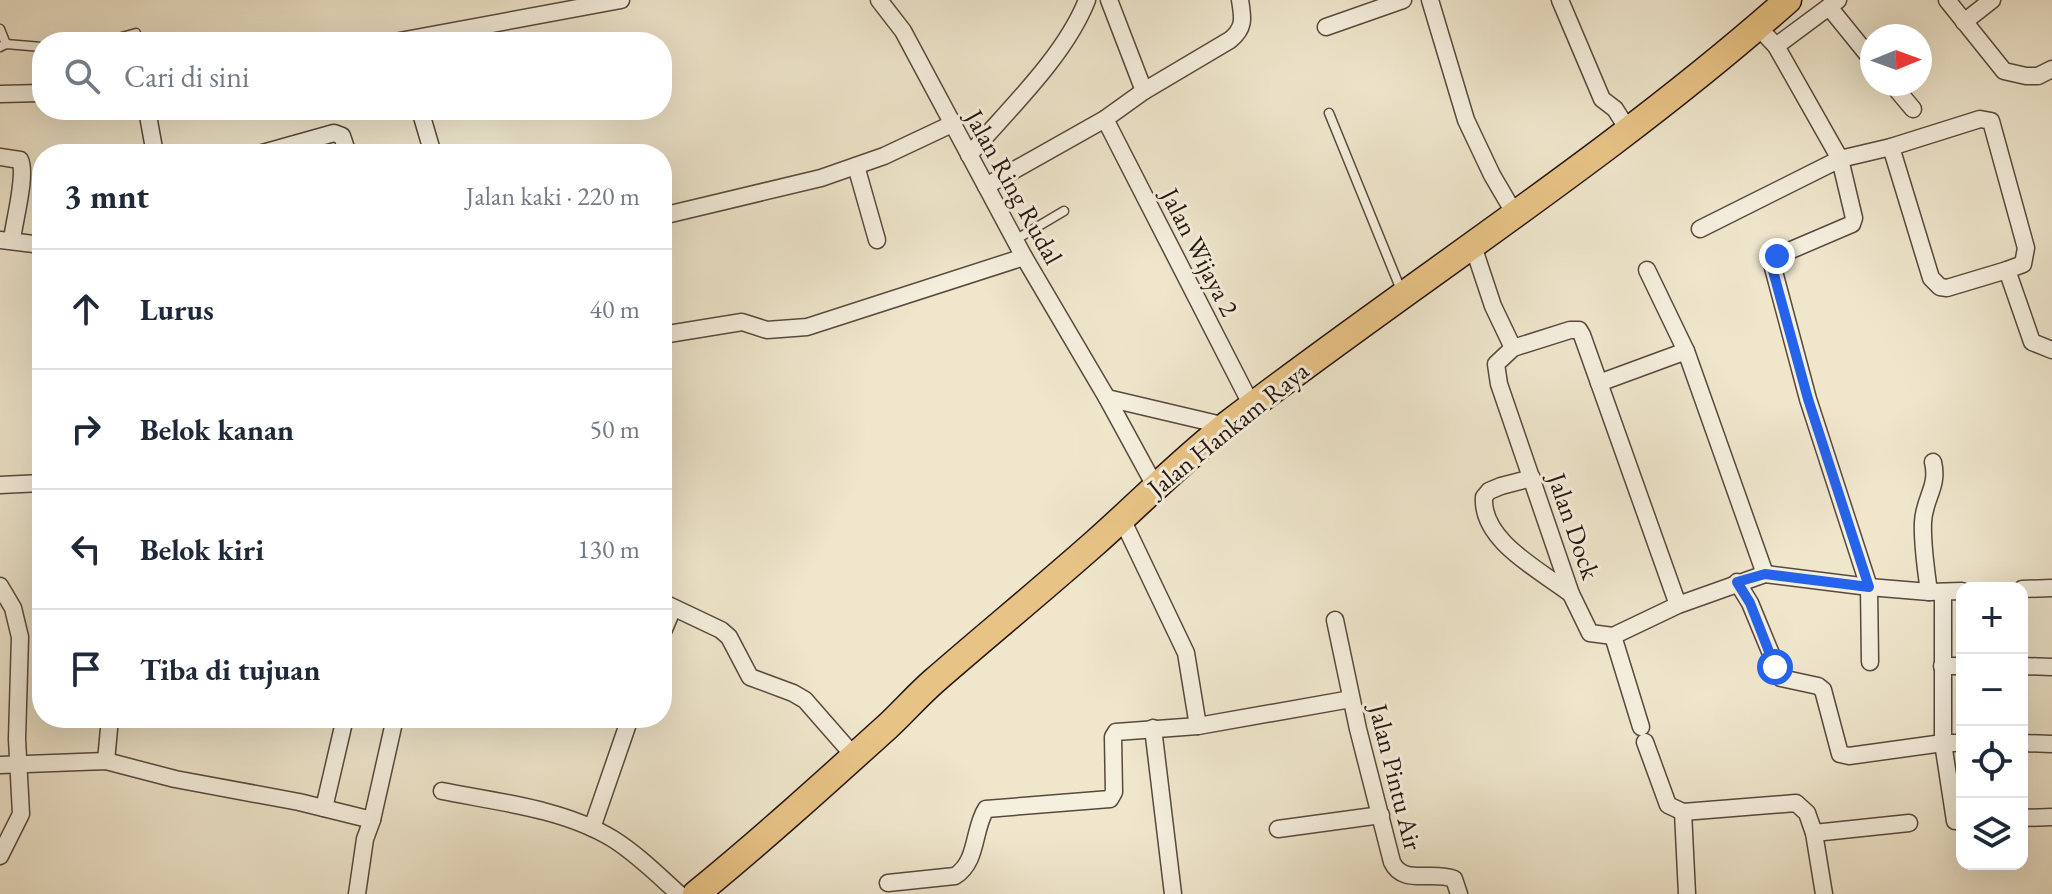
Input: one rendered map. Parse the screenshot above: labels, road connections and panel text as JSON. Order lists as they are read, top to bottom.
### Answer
{
  "streets": {
    "main road": ["Jalan Hankam Raya"],
    "street": [
      "Jalan Ring Rudal",
      "Jalan Wijaya 2",
      "Jalan Dock",
      "Jalan Pintu Air"
    ]
  },
  "crossings": [
    ["Jalan Ring Rudal", "Jalan Hankam Raya"],
    ["Jalan Wijaya 2", "Jalan Hankam Raya"]
  ],
  "north": "right",
  "page": {
    "search": "Cari di sini",
    "heading": ["3 mnt", "Jalan kaki · 220 m"],
    "list": [
      ["Lurus", "40 m"],
      ["Belok kanan", "50 m"],
      ["Belok kiri", "130 m"],
      "Tiba di tujuan"
    ],
    "map_buttons": ["+", "−"]
  }
}
